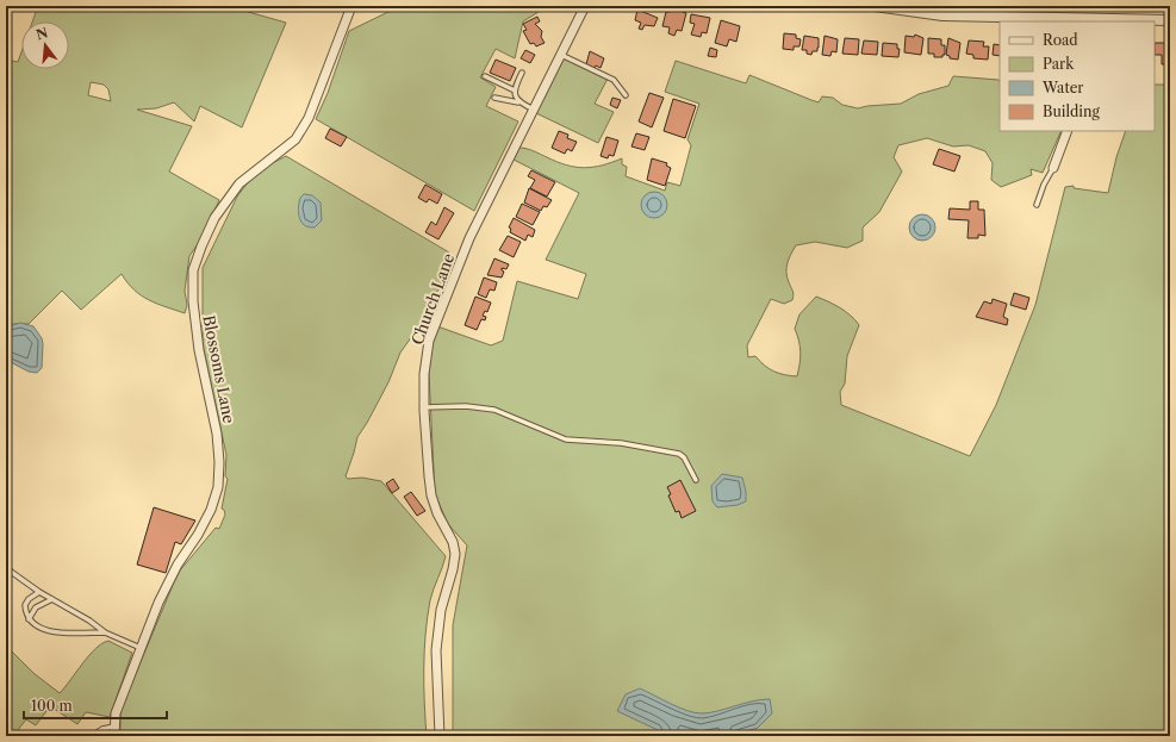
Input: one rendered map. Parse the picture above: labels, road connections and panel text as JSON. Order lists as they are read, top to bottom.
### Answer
{
  "streets": {
    "street": ["Church Lane", "Blossoms Lane"]
  },
  "legend": [
    "Road",
    "Park",
    "Water",
    "Building"
  ],
  "scale_bar": "100 m",
  "north": "top"
}
